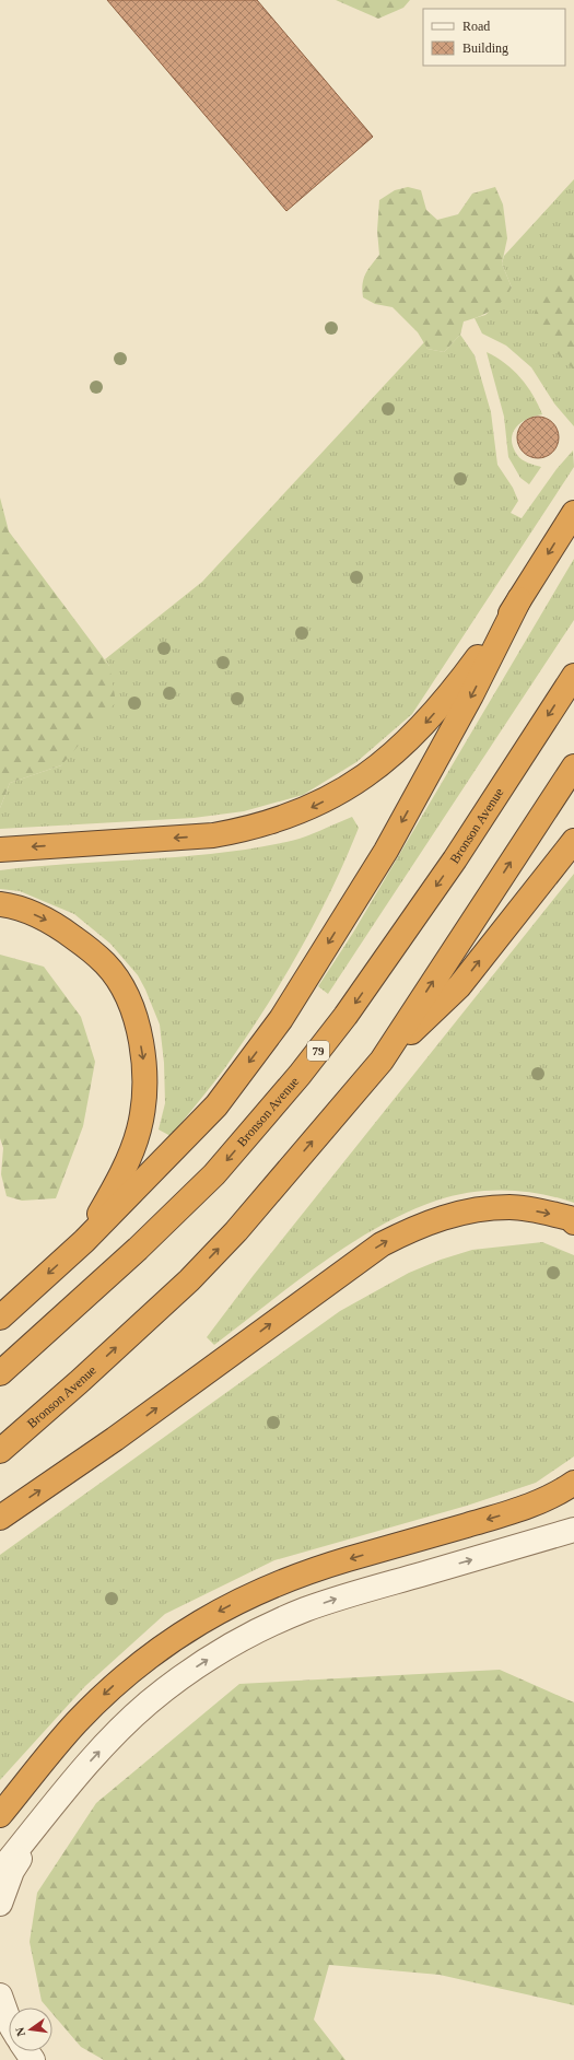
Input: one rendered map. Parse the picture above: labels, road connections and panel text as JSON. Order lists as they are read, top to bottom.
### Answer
{
  "streets": {
    "highway": ["Bronson Avenue", "79"]
  },
  "legend": ["Road", "Building"],
  "north": "left"
}
